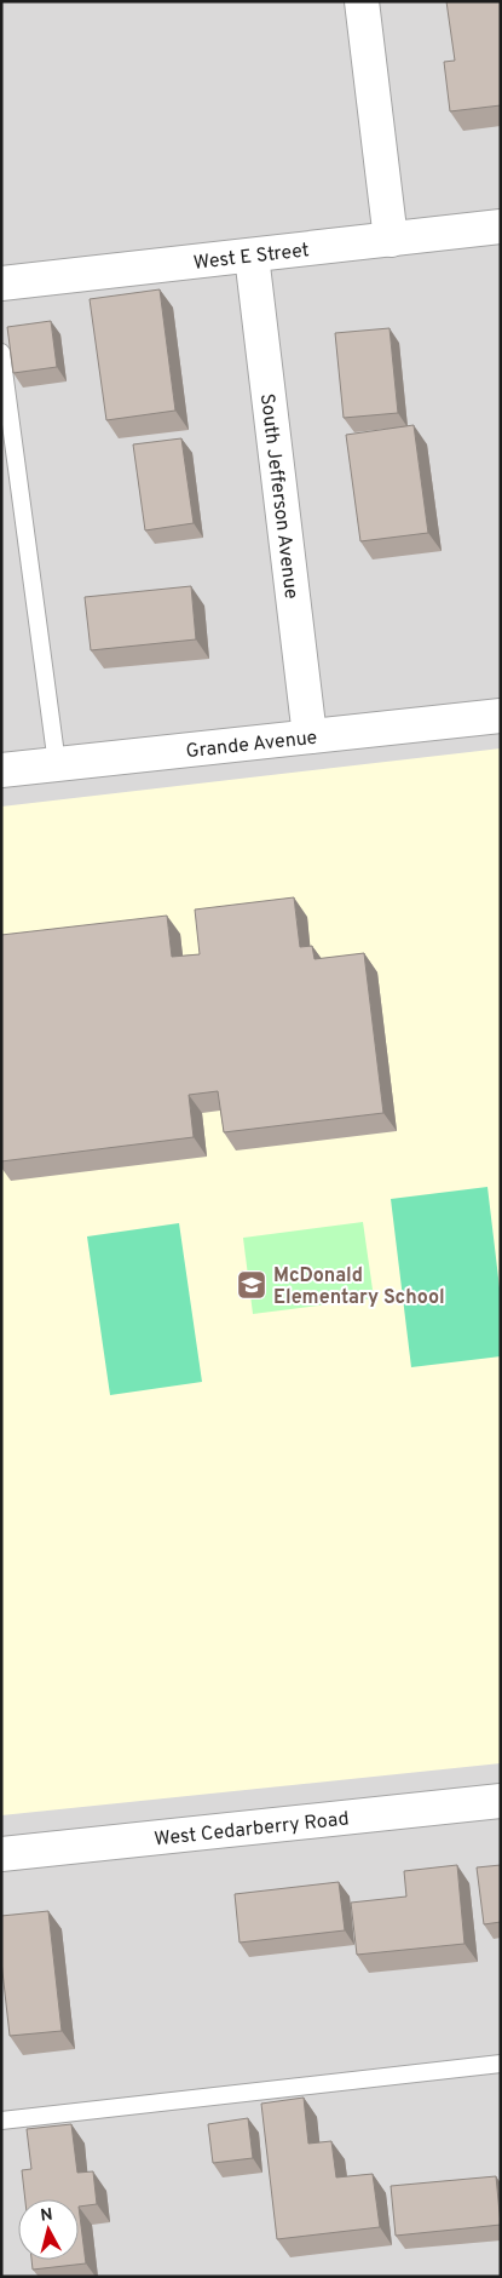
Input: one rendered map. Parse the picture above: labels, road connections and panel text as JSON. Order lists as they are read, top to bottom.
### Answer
{
  "streets": {
    "street": [
      "West E Street",
      "South Jefferson Avenue",
      "Grande Avenue",
      "West Cedarberry Road"
    ]
  },
  "crossings": [
    ["West E Street", "South Jefferson Avenue"],
    ["South Jefferson Avenue", "Grande Avenue"]
  ],
  "places": {
    "school or university": ["McDonald Elementary School"]
  },
  "north": "top"
}
